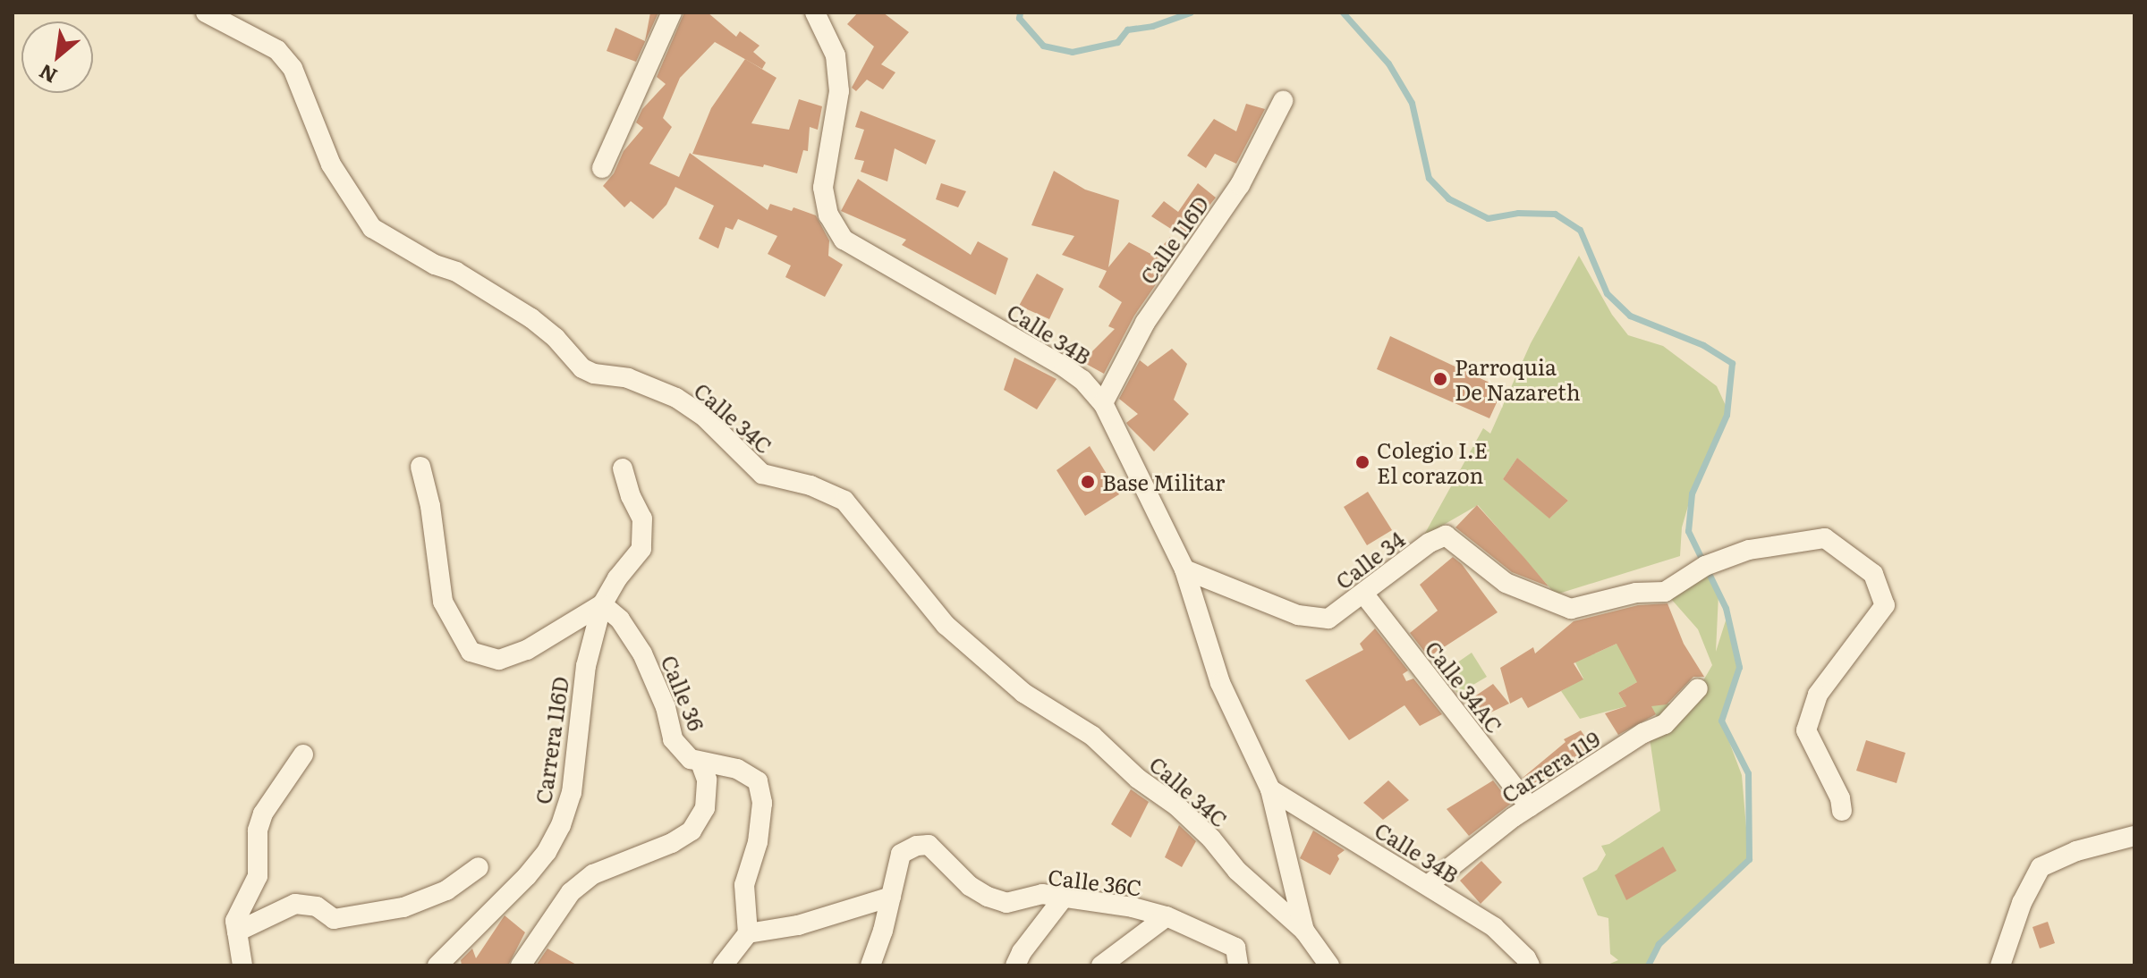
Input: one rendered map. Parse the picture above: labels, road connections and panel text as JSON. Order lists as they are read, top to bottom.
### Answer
{
  "streets": {
    "street": [
      "Calle 116D",
      "Calle 34B",
      "Calle 34C",
      "Calle 34",
      "Calle 34AC",
      "Calle 36",
      "Carrera 116D",
      "Carrera 119",
      "Calle 36C"
    ]
  },
  "crossings": [
    ["Calle 116D", "Calle 34B"],
    ["Calle 34B", "Calle 34C"],
    ["Calle 34B", "Calle 34"],
    ["Calle 34B", "Carrera 119"],
    ["Calle 34", "Calle 34AC"],
    ["Calle 34AC", "Carrera 119"],
    ["Calle 36", "Carrera 116D"]
  ],
  "places": ["Parroquia De Nazareth", "Colegio I.E El corazon", "Base Militar"],
  "north": "bottom left"
}
